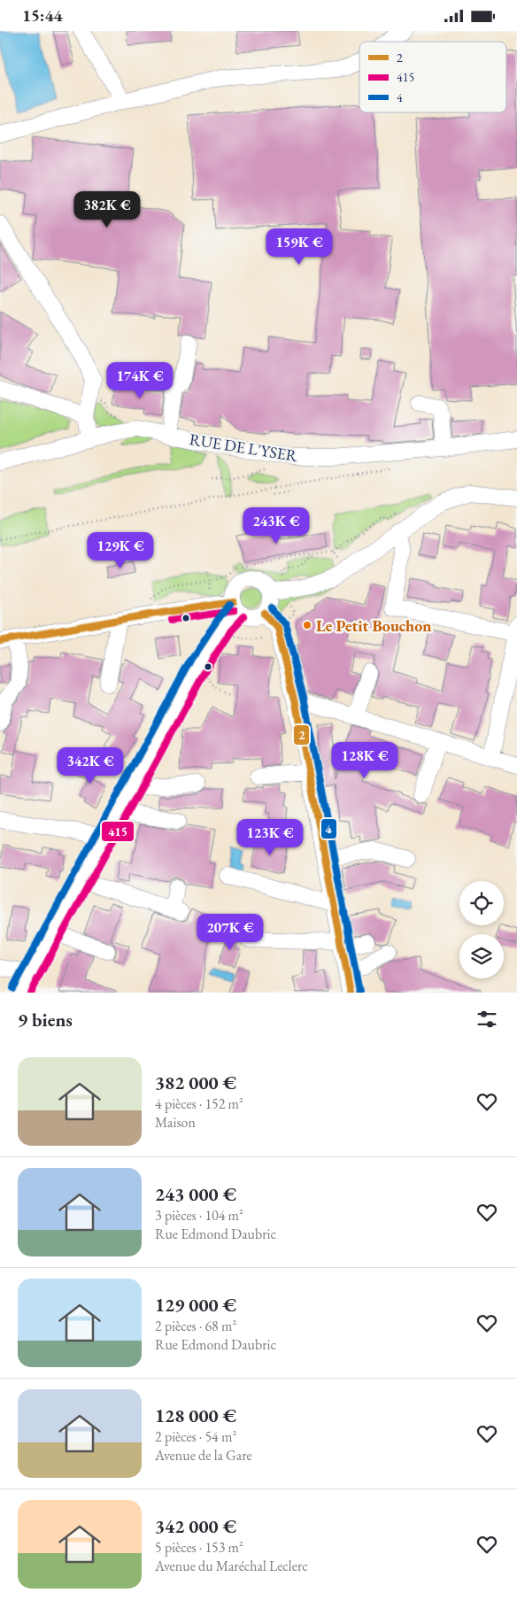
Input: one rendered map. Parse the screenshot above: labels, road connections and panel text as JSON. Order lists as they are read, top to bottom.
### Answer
{
  "streets": {
    "street": ["RUE DE L'YSER"]
  },
  "places": ["Le Petit Bouchon"],
  "lines": ["transit line 2", "transit line 4", "transit line 415"],
  "legend": ["2", "415", "4"],
  "page": {
    "status": "15:44",
    "price": [
      "382K €",
      "159K €",
      "174K €",
      "243K €",
      "129K €",
      "128K €",
      "342K €",
      "123K €",
      "207K €"
    ],
    "heading": "9 biens",
    "list": [
      {
        "name": "382 000 €",
        "note": "4 pièces · 152 m² · Maison"
      },
      {
        "name": "243 000 €",
        "note": "3 pièces · 104 m² · Rue Edmond Daubric"
      },
      {
        "name": "129 000 €",
        "note": "2 pièces · 68 m² · Rue Edmond Daubric"
      },
      {
        "name": "128 000 €",
        "note": "2 pièces · 54 m² · Avenue de la Gare"
      },
      {
        "name": "342 000 €",
        "note": "5 pièces · 153 m² · Avenue du Maréchal Leclerc"
      }
    ]
  }
}
